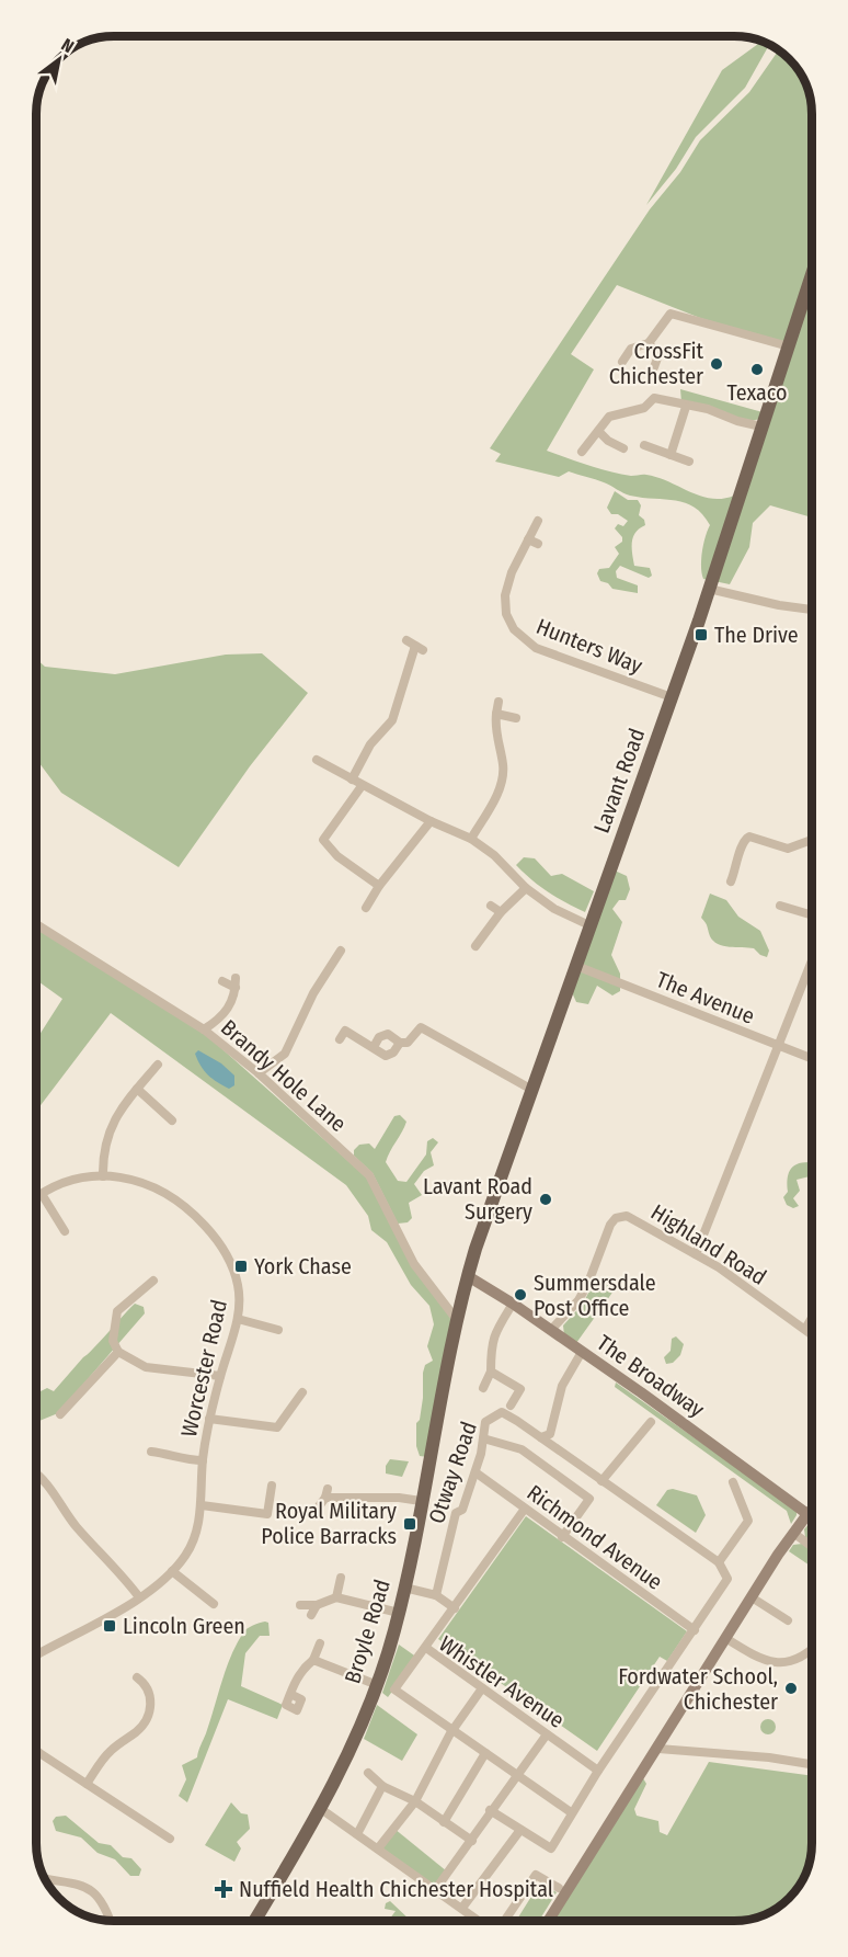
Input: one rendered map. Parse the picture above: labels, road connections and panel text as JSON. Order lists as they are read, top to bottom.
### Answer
{
  "streets": {
    "main road": ["Lavant Road", "Broyle Road"],
    "street": [
      "Hunters Way",
      "The Avenue",
      "Brandy Hole Lane",
      "Highland Road",
      "Worcester Road",
      "The Broadway",
      "Otway Road",
      "Richmond Avenue",
      "Whistler Avenue"
    ]
  },
  "crossings": [
    ["Hunters Way", "Lavant Road"],
    ["Lavant Road", "The Avenue"],
    ["Lavant Road", "Brandy Hole Lane"],
    ["Lavant Road", "The Broadway"],
    ["Lavant Road", "Broyle Road"],
    ["Brandy Hole Lane", "Broyle Road"],
    ["Highland Road", "The Broadway"],
    ["Otway Road", "Richmond Avenue"]
  ],
  "places": {
    "other": [
      "CrossFit Chichester",
      "Texaco",
      "Lavant Road Surgery",
      "Summersdale Post Office",
      "Fordwater School, Chichester"
    ],
    "transit": [
      "The Drive",
      "York Chase",
      "Royal Military Police Barracks",
      "Lincoln Green"
    ],
    "health": ["Nuffield Health Chichester Hospital"]
  },
  "north": "top right"
}
